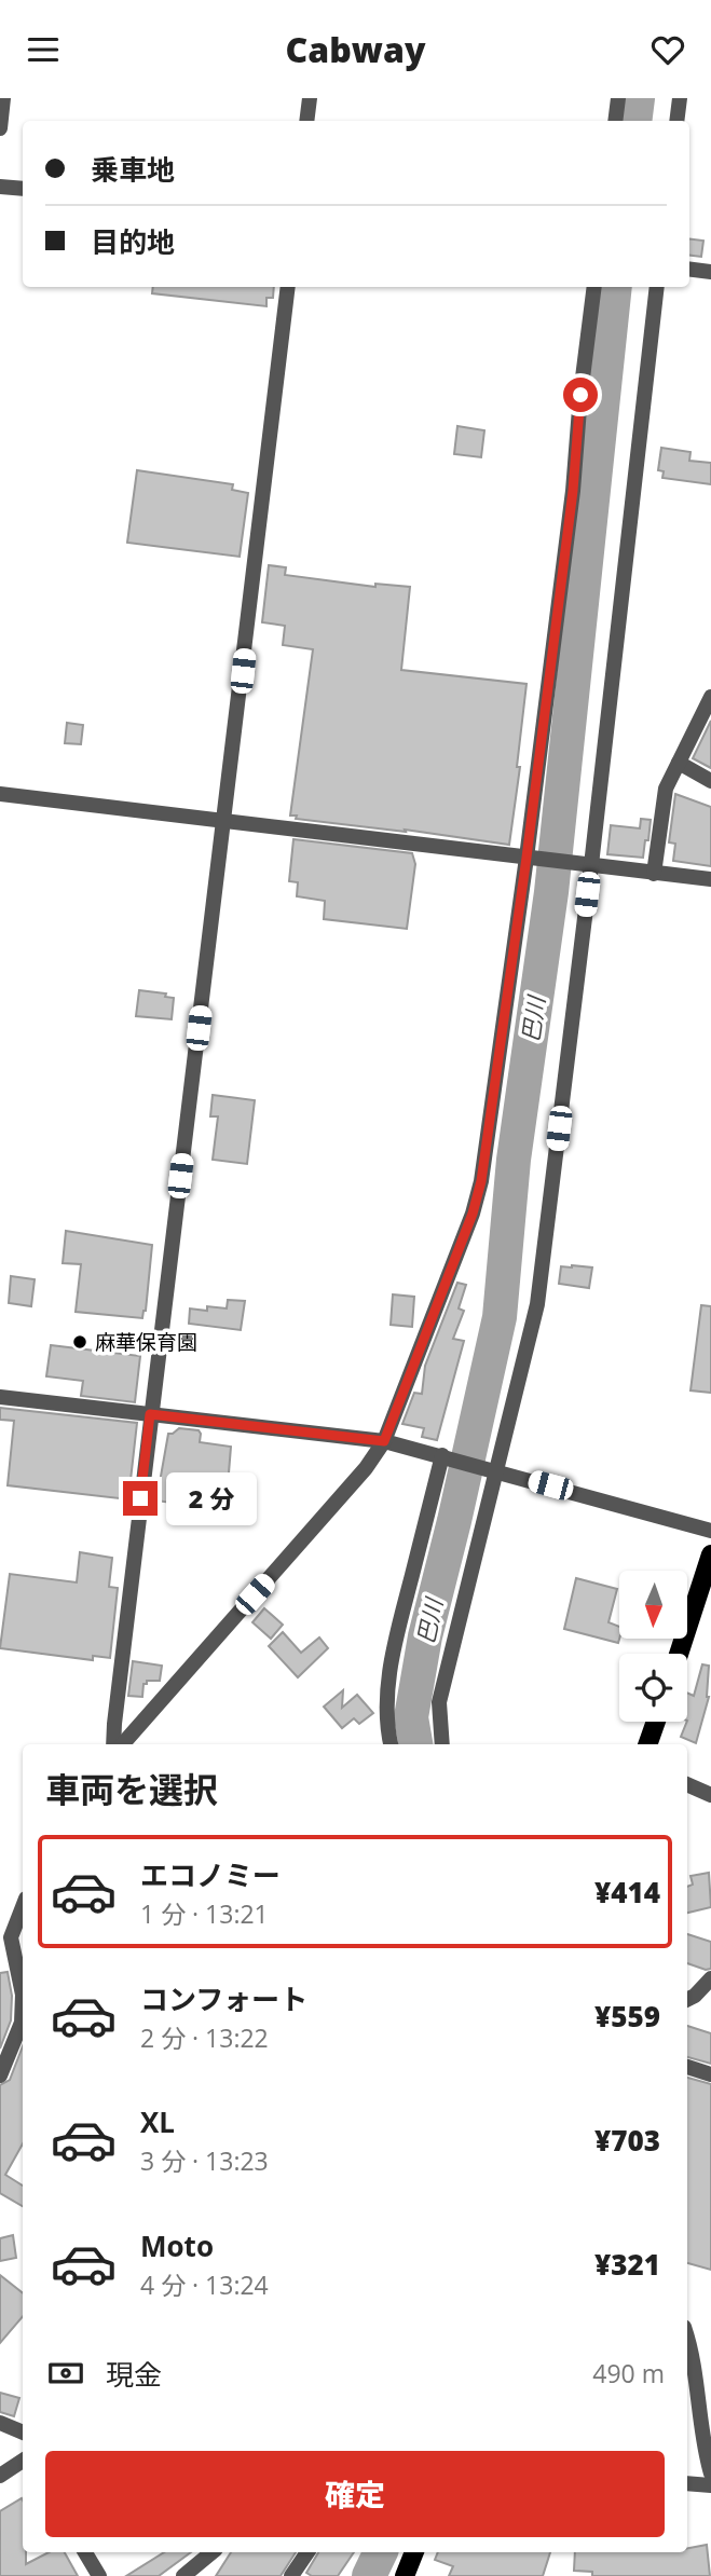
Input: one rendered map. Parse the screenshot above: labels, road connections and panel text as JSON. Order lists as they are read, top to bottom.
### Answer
{
  "water": ["巴川"],
  "places": ["麻華保育園"],
  "north": "bottom",
  "page": {
    "header": "Cabway",
    "banner": ["乗車地", "目的地"],
    "bubble": "2 分",
    "heading": "車両を選択",
    "list": [
      {
        "name": "エコノミー",
        "note": "1 分 · 13:21",
        "value": "¥414"
      },
      {
        "name": "コンフォート",
        "note": "2 分 · 13:22",
        "value": "¥559"
      },
      {
        "name": "XL",
        "note": "3 分 · 13:23",
        "value": "¥703"
      },
      {
        "name": "Moto",
        "note": "4 分 · 13:24",
        "value": "¥321"
      }
    ],
    "pay": ["現金", "490 m"],
    "buttons": "確定"
  }
}
